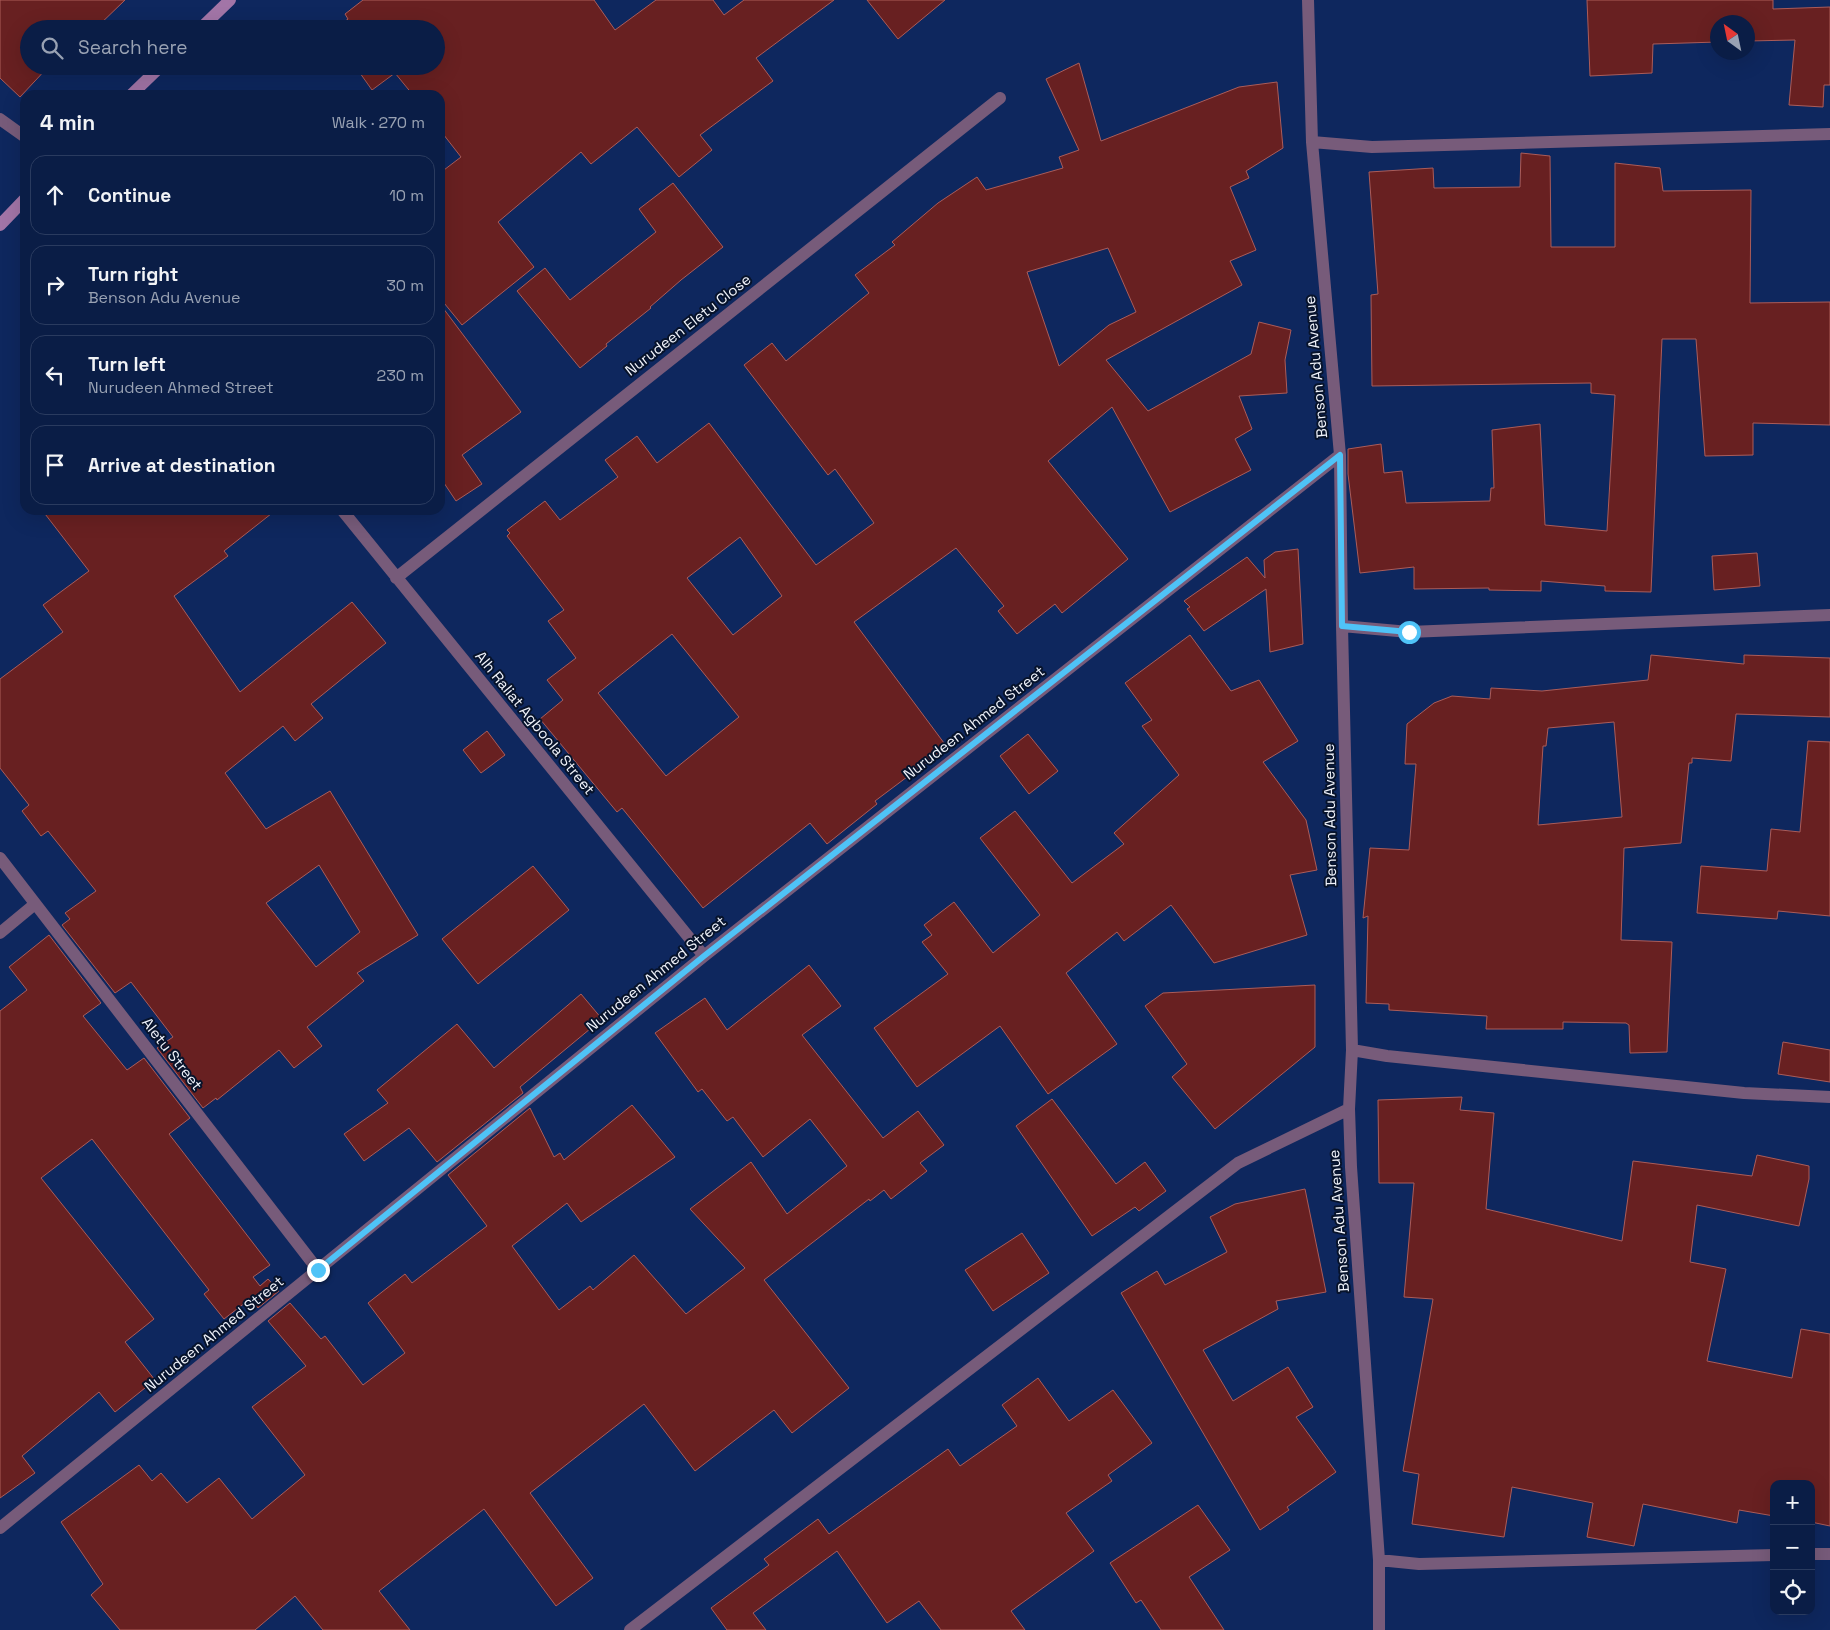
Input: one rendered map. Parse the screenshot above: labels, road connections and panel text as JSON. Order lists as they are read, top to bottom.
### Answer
{
  "streets": {
    "street": [
      "Nurudeen Eletu Close",
      "Benson Adu Avenue",
      "Alh Raliat Agboola Street",
      "Nurudeen Ahmed Street",
      "Aletu Street"
    ]
  },
  "crossings": [
    ["Nurudeen Eletu Close", "Alh Raliat Agboola Street"],
    ["Benson Adu Avenue", "Nurudeen Ahmed Street"],
    ["Alh Raliat Agboola Street", "Nurudeen Ahmed Street"],
    ["Nurudeen Ahmed Street", "Aletu Street"]
  ],
  "north": "top left",
  "page": {
    "search": "Search here",
    "heading": ["4 min", "Walk · 270 m"],
    "list": [
      ["Continue", "10 m"],
      ["Turn right", "Benson Adu Avenue", "30 m"],
      ["Turn left", "Nurudeen Ahmed Street", "230 m"],
      "Arrive at destination"
    ],
    "map_buttons": ["+", "−"]
  }
}
